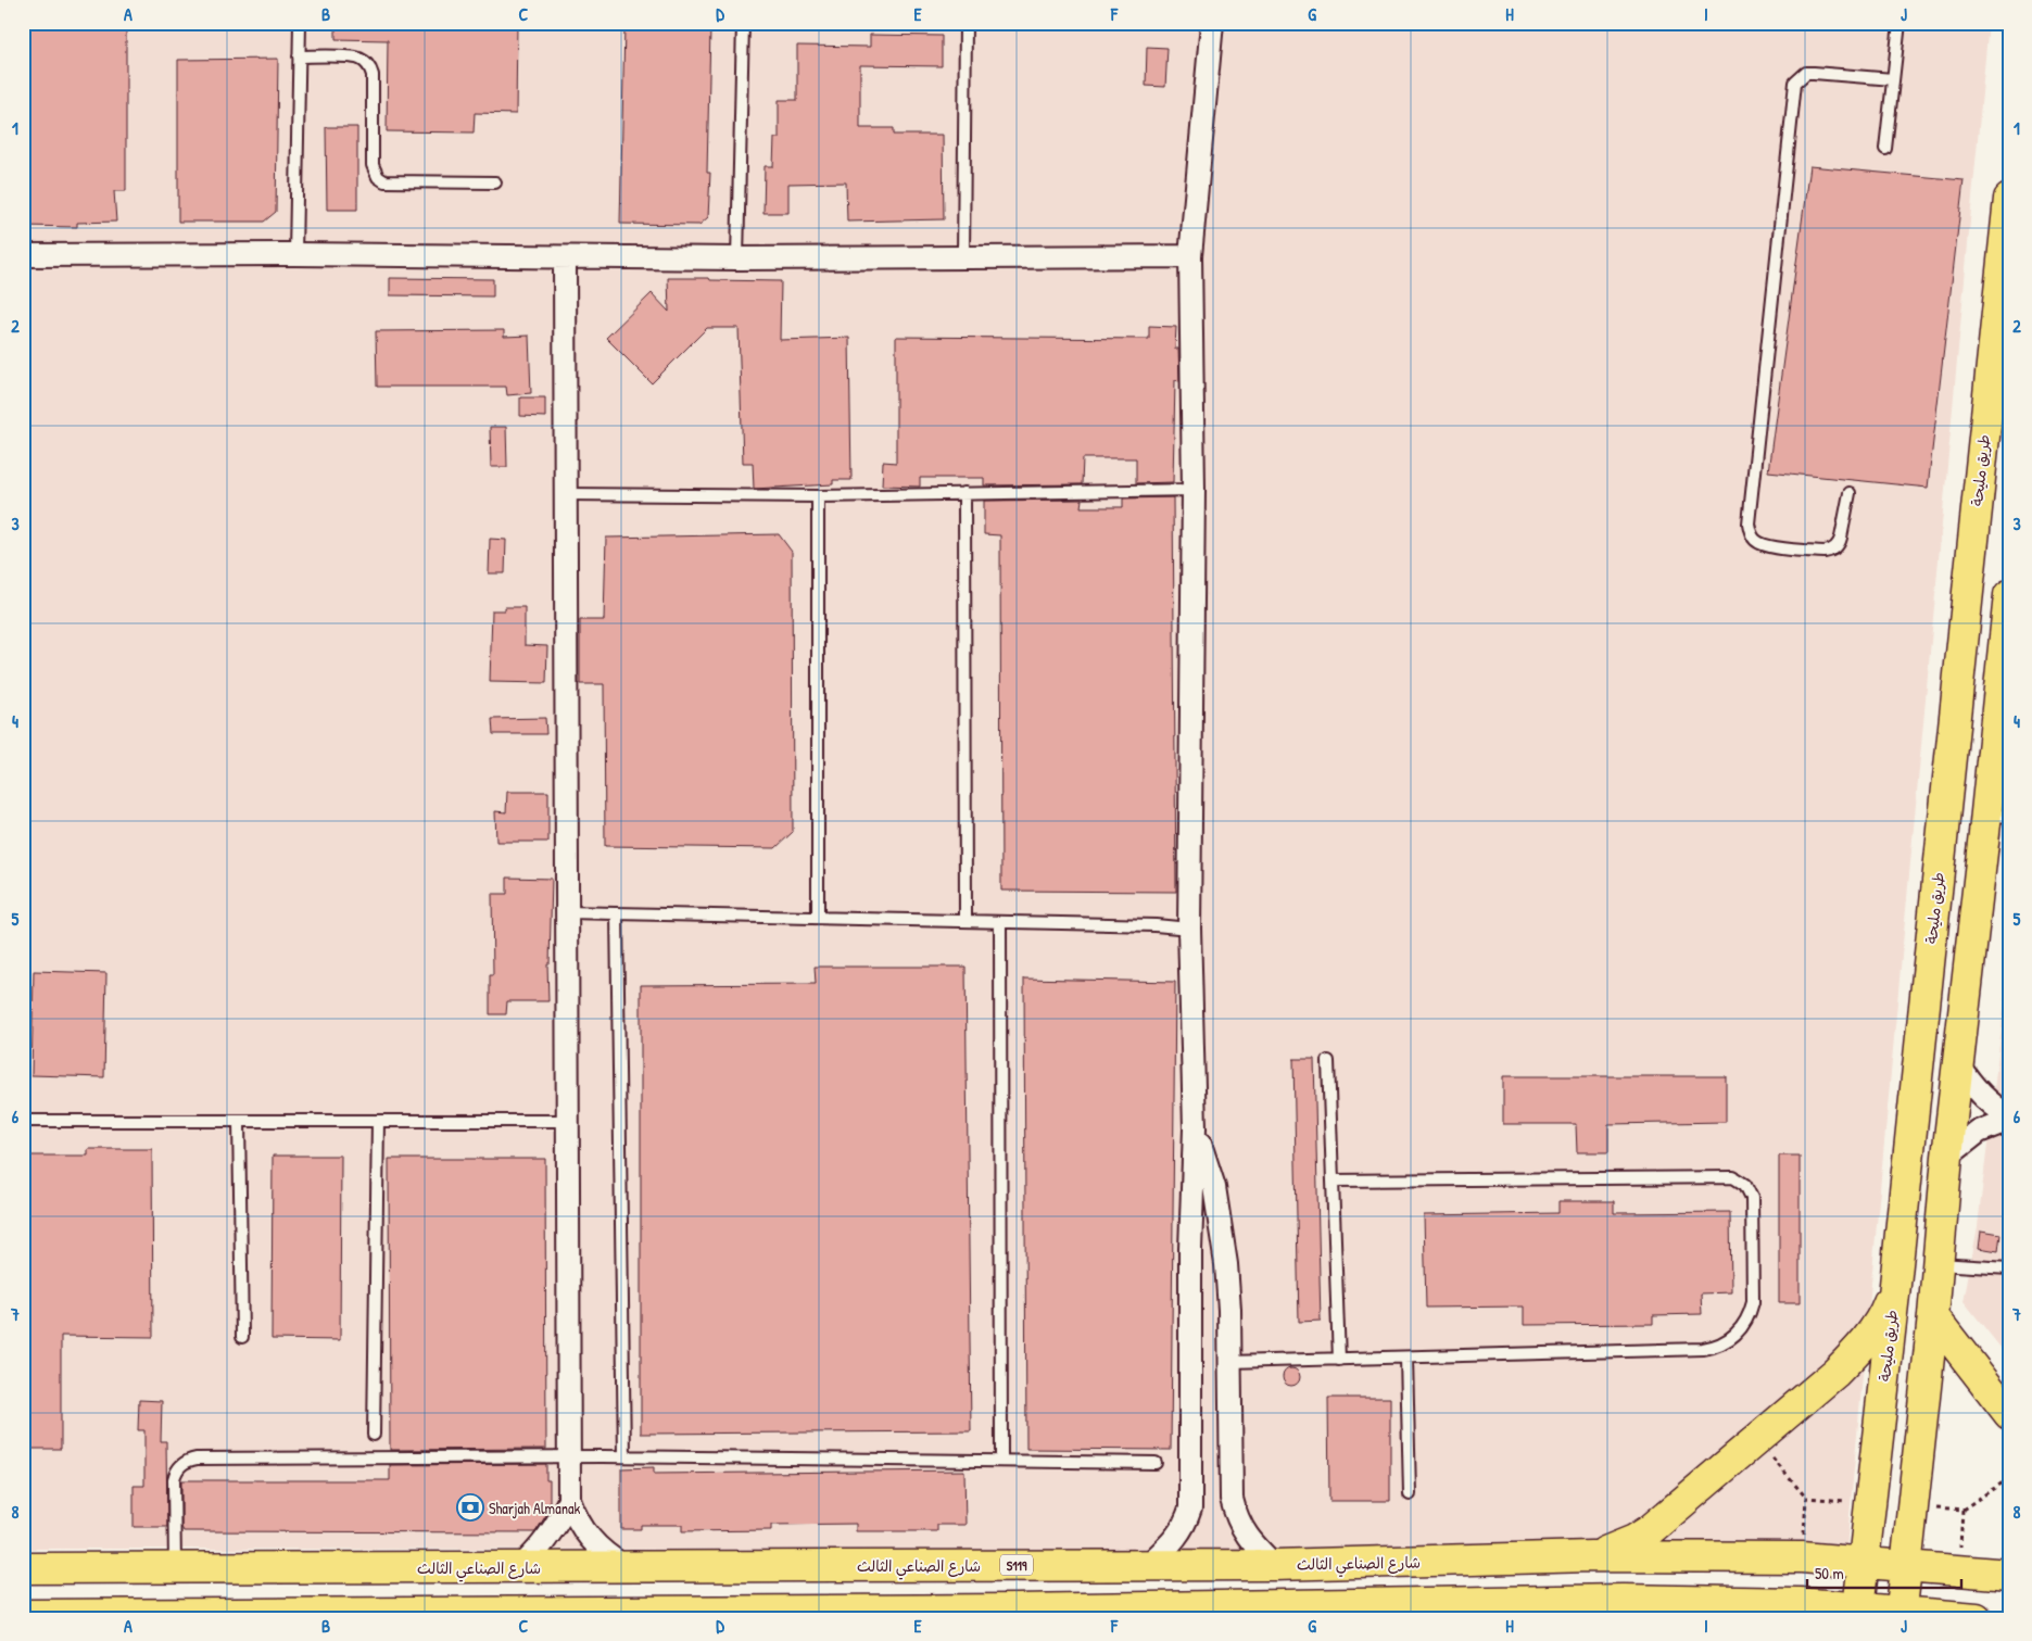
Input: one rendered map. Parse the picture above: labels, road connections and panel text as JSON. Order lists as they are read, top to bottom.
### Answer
{
  "streets": {
    "main road": ["طريق مليحة", "شارع الصناعي الثالث", "S119"]
  },
  "crossings": [
    ["طريق مليحة", "شارع الصناعي الثالث"]
  ],
  "places": {
    "bank": ["Sharjah Almanak"]
  },
  "scale_bar": "50 m",
  "grid": {
    "columns": [
      "A",
      "B",
      "C",
      "D",
      "E",
      "F",
      "G",
      "H",
      "I",
      "J"
    ],
    "rows": [
      "1",
      "2",
      "3",
      "4",
      "5",
      "6",
      "7",
      "8"
    ]
  }
}
